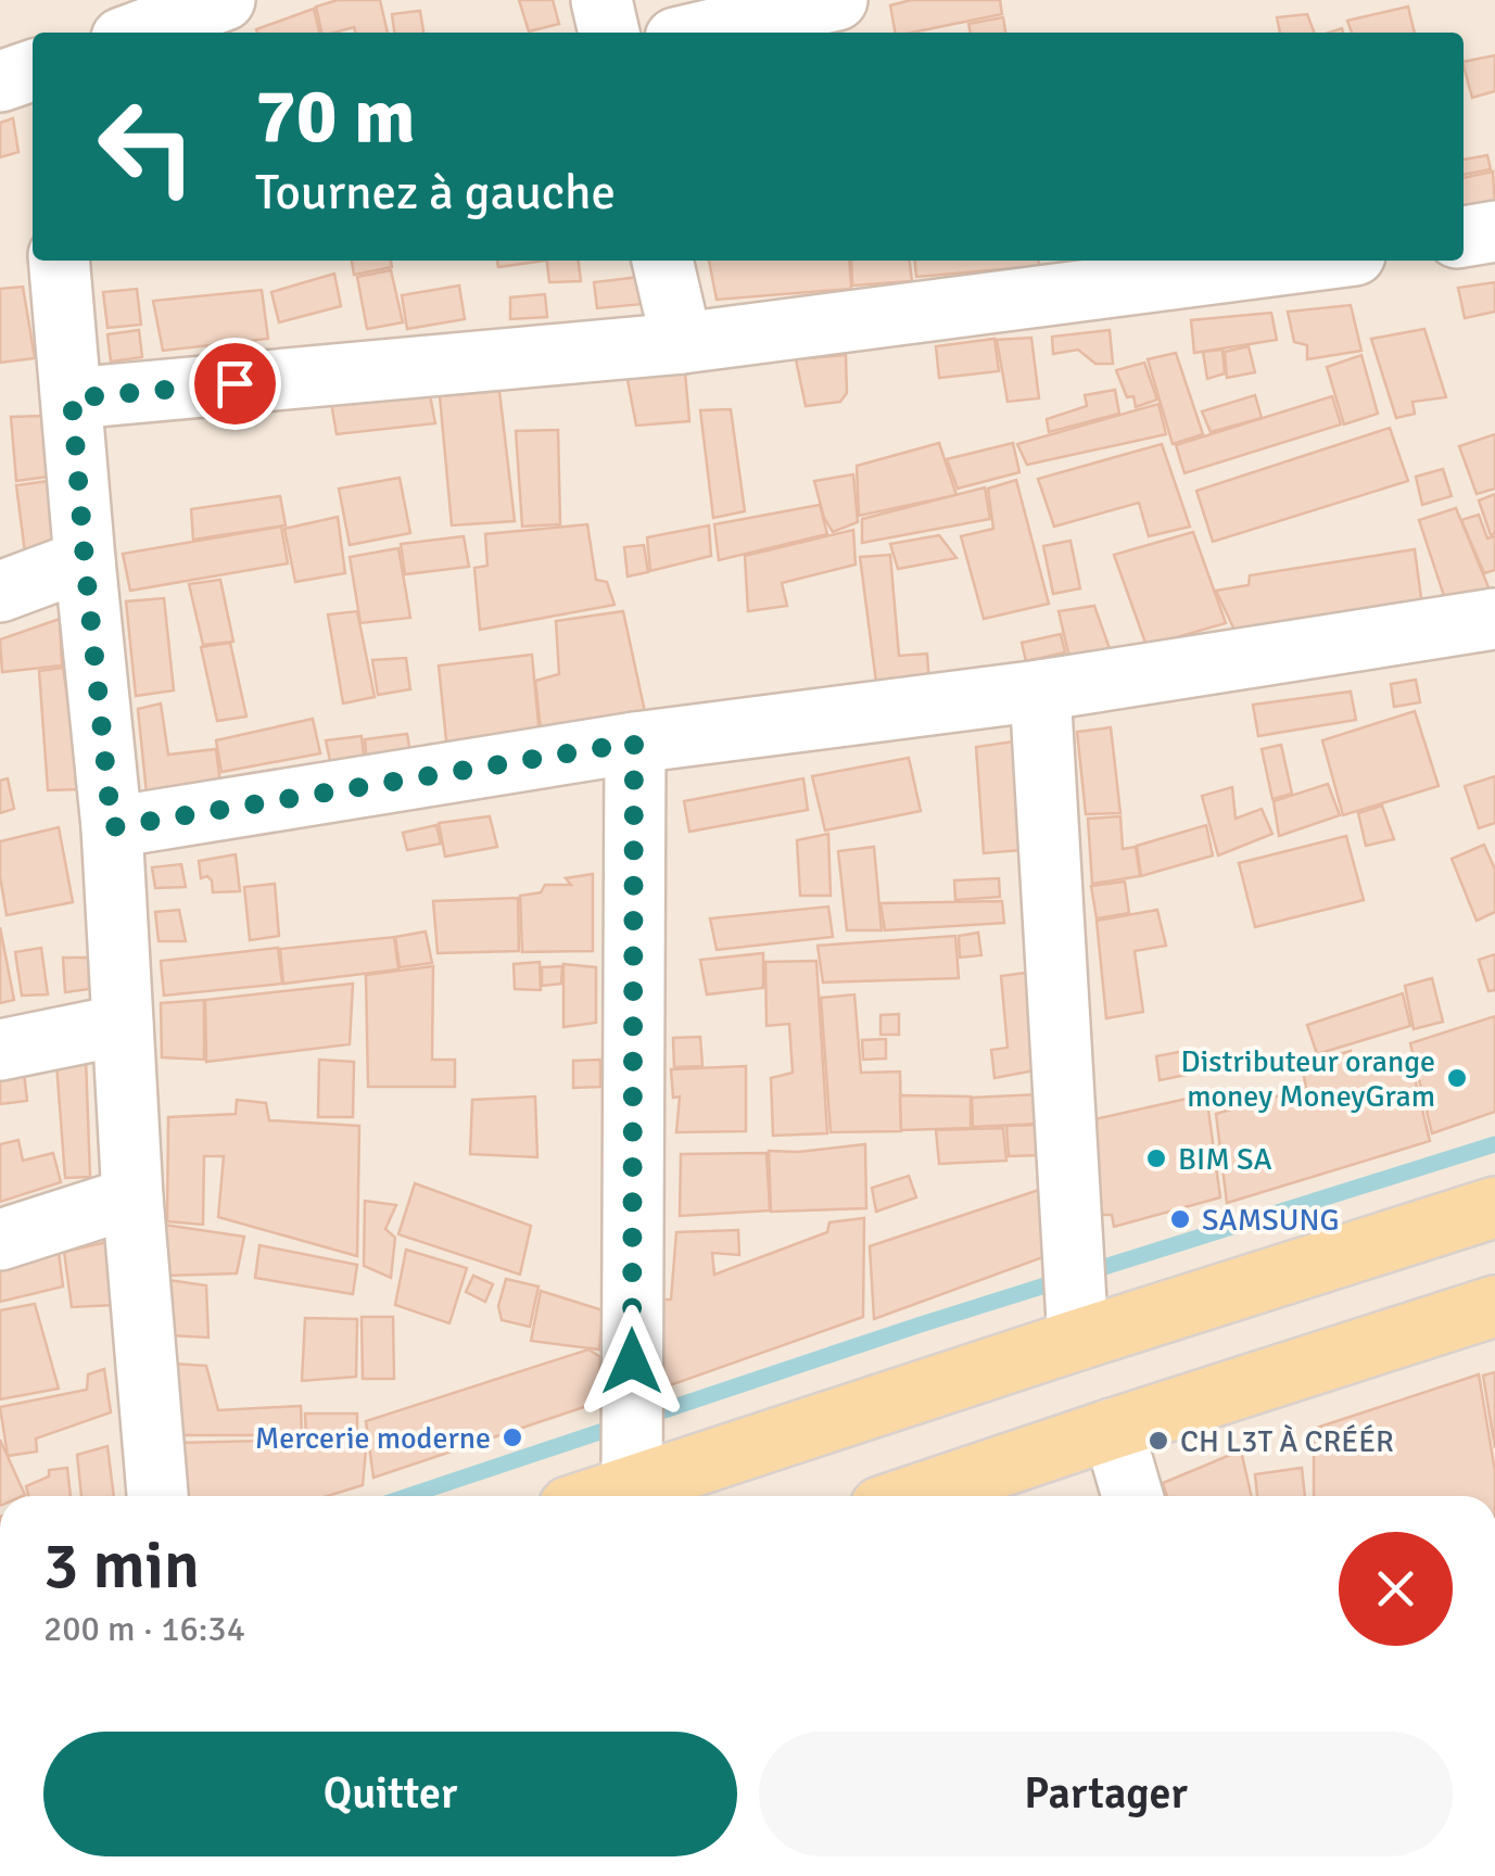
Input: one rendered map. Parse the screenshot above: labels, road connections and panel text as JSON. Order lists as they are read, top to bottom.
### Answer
{
  "places": [
    "Distributeur orange money MoneyGram",
    "BIM SA",
    "SAMSUNG",
    "Mercerie moderne",
    "CH L3T À CRÉÉR"
  ],
  "page": {
    "turn": ["70 m", "Tournez à gauche"],
    "heading": ["3 min", "200 m · 16:34"],
    "buttons": ["Quitter", "Partager"]
  }
}
